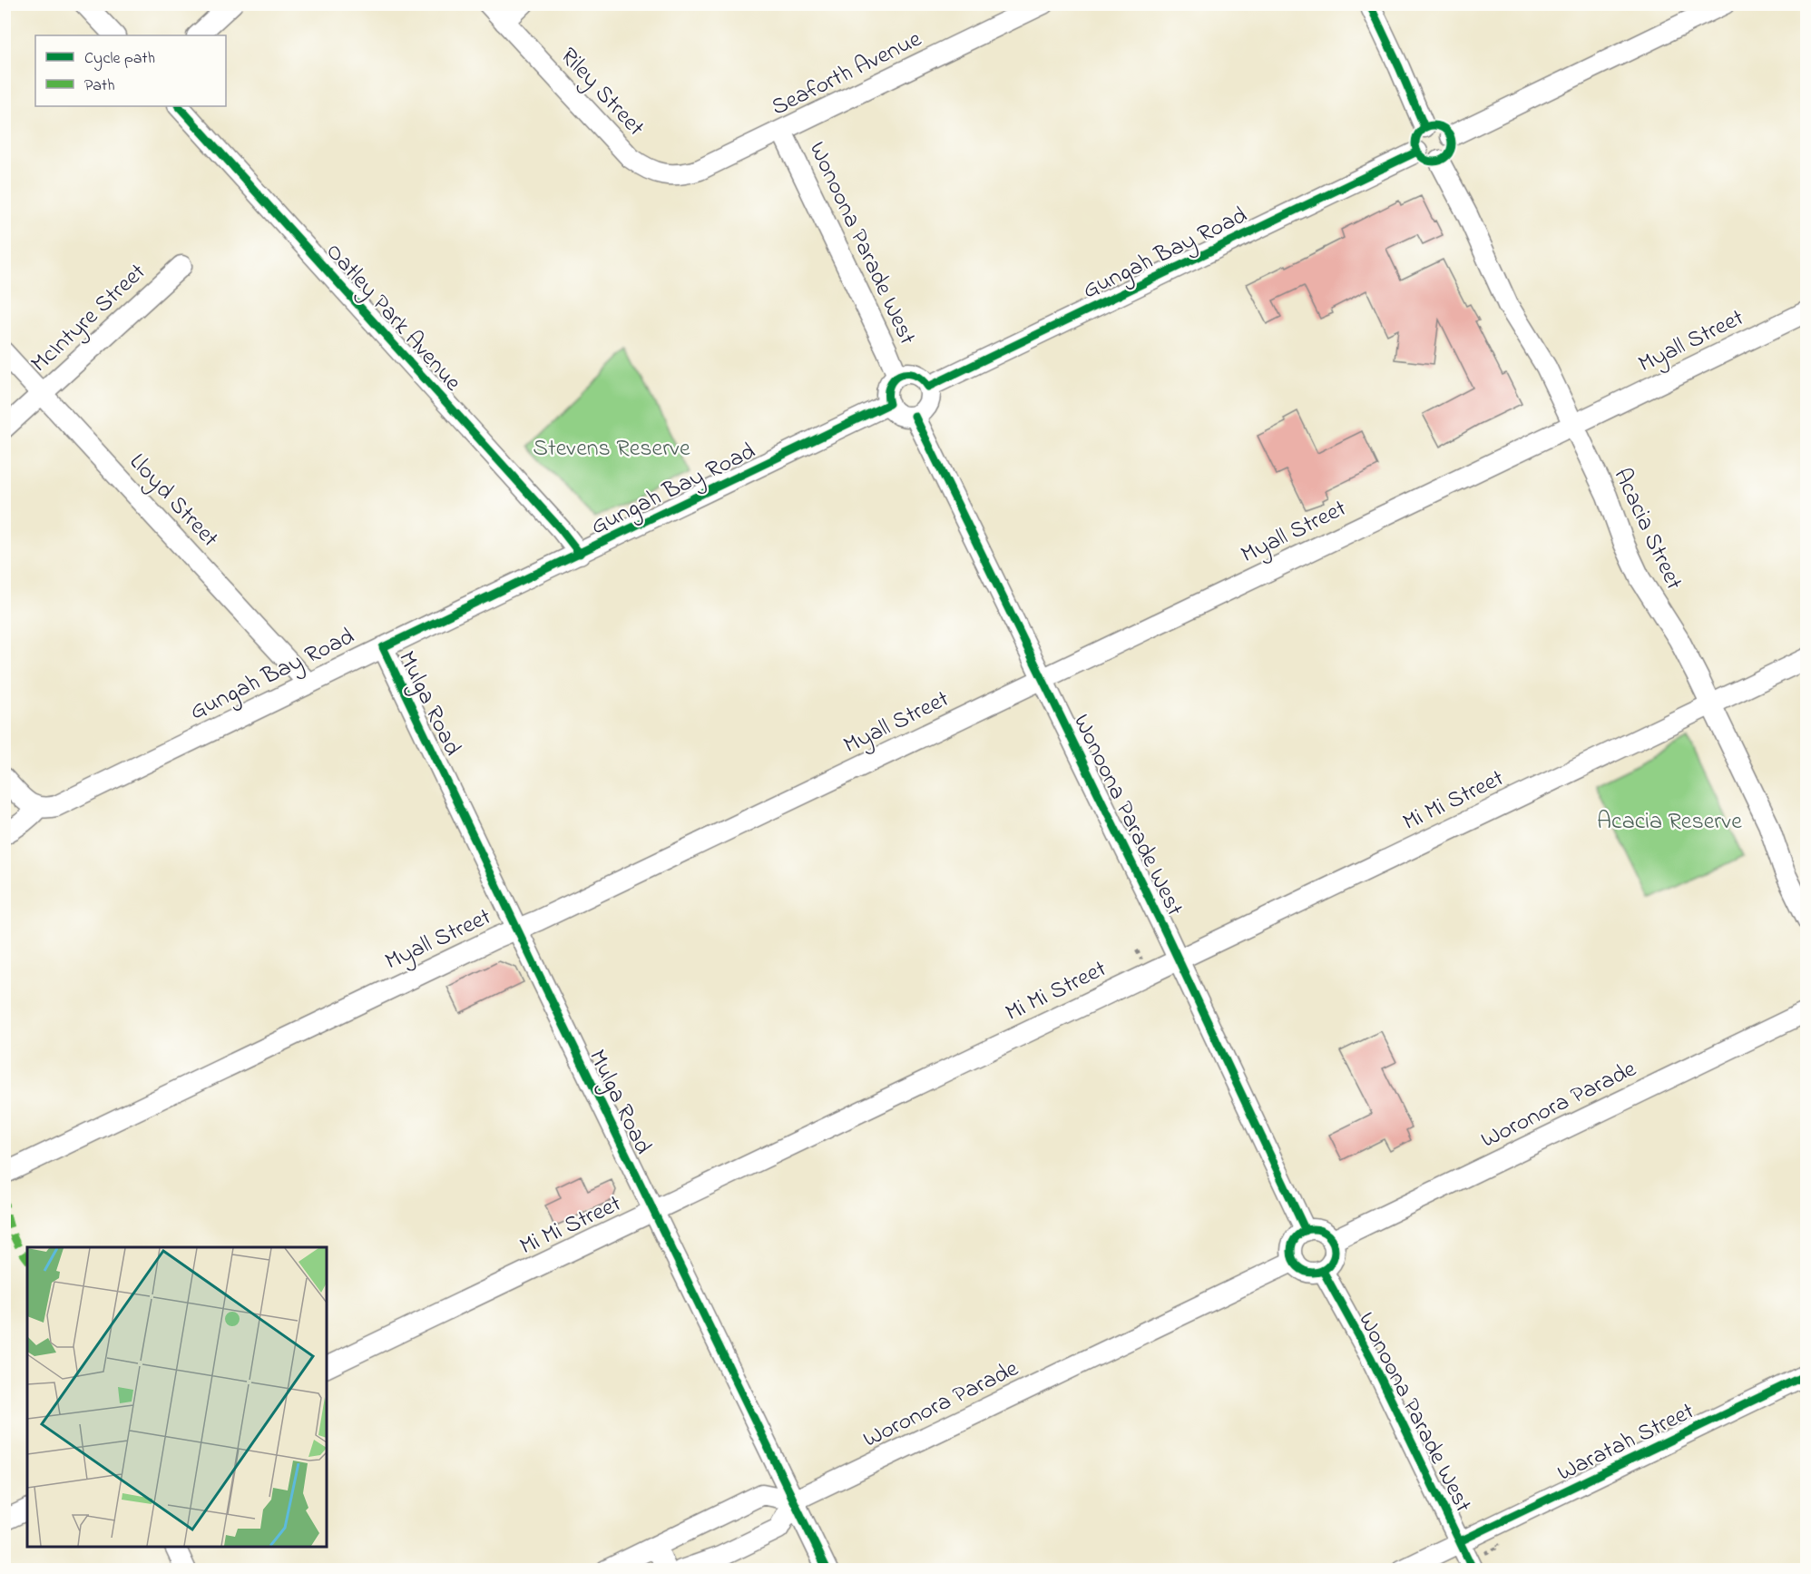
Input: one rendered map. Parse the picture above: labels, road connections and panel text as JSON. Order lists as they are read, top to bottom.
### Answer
{
  "streets": {
    "street": [
      "Seaforth Avenue",
      "Riley Street",
      "Wonoona Parade West",
      "Gungah Bay Road",
      "Oatley Park Avenue",
      "McIntyre Street",
      "Myall Street",
      "Lloyd Street",
      "Acacia Street",
      "Mulga Road",
      "Mi Mi Street",
      "Woronora Parade",
      "Waratah Street"
    ]
  },
  "crossings": [
    ["Seaforth Avenue", "Riley Street"],
    ["Seaforth Avenue", "Wonoona Parade West"],
    ["Wonoona Parade West", "Gungah Bay Road"],
    ["Wonoona Parade West", "Myall Street"],
    ["Wonoona Parade West", "Mi Mi Street"],
    ["Wonoona Parade West", "Woronora Parade"],
    ["Wonoona Parade West", "Waratah Street"],
    ["Gungah Bay Road", "Oatley Park Avenue"],
    ["Gungah Bay Road", "Lloyd Street"],
    ["Gungah Bay Road", "Acacia Street"],
    ["Gungah Bay Road", "Mulga Road"],
    ["McIntyre Street", "Lloyd Street"],
    ["Myall Street", "Acacia Street"],
    ["Myall Street", "Mulga Road"],
    ["Acacia Street", "Mi Mi Street"],
    ["Mulga Road", "Mi Mi Street"],
    ["Mulga Road", "Woronora Parade"]
  ],
  "parks": ["Stevens Reserve", "Acacia Reserve"],
  "legend": ["Cycle path", "Path"]
}
